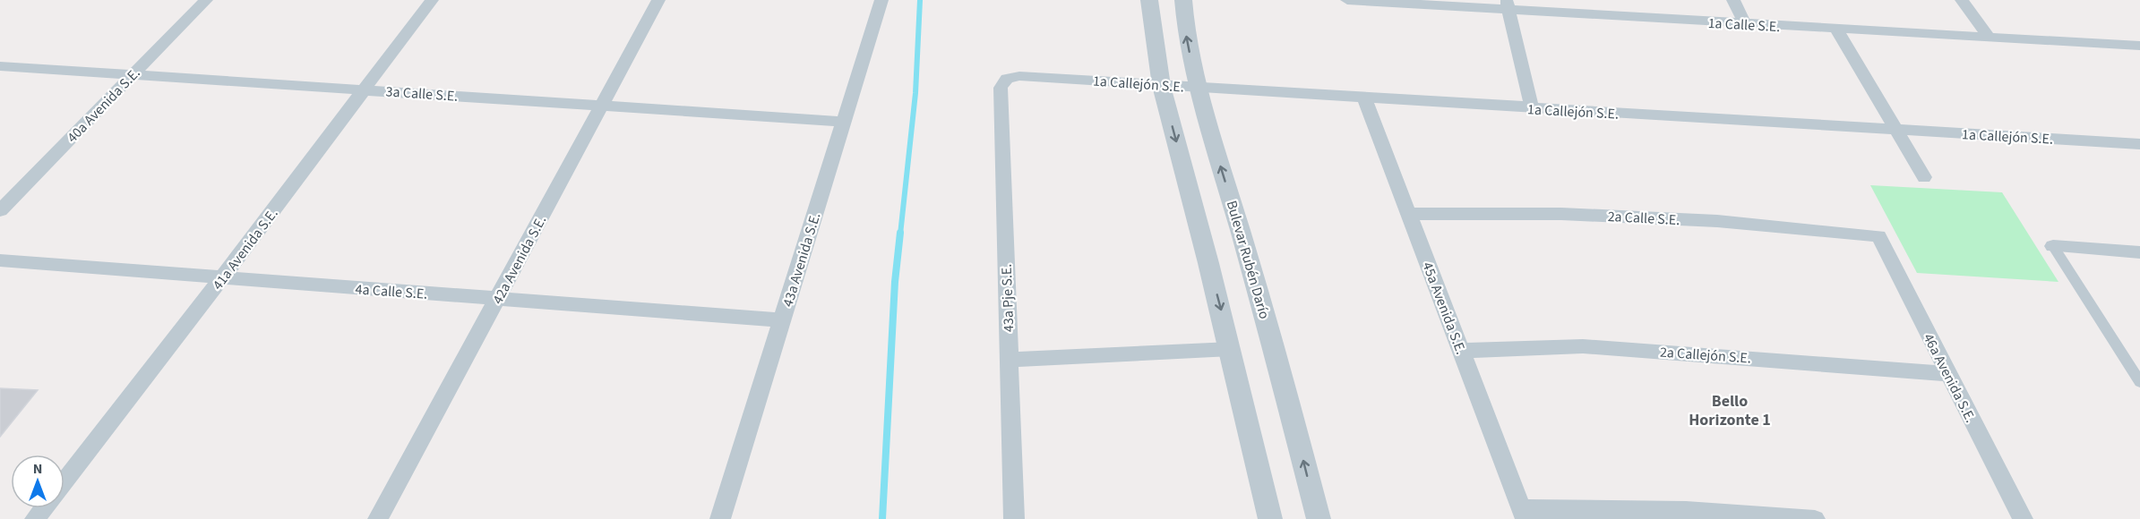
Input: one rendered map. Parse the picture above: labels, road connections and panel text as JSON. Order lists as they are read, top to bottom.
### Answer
{
  "streets": {
    "street": [
      "1a Calle S.E.",
      "1a Callejón S.E.",
      "3a Calle S.E.",
      "40a Avenida S.E.",
      "2a Calle S.E.",
      "41a Avenida S.E.",
      "42a Avenida S.E.",
      "43a Avenida S.E.",
      "Bulevar Rubén Darío",
      "4a Calle S.E.",
      "43a Pje S.E.",
      "45a Avenida S.E.",
      "2a Callejón S.E.",
      "46a Avenida S.E."
    ]
  },
  "crossings": [
    ["1a Callejón S.E.", "Bulevar Rubén Darío"],
    ["1a Callejón S.E.", "43a Pje S.E."],
    ["1a Callejón S.E.", "45a Avenida S.E."],
    ["3a Calle S.E.", "40a Avenida S.E."],
    ["3a Calle S.E.", "41a Avenida S.E."],
    ["3a Calle S.E.", "42a Avenida S.E."],
    ["3a Calle S.E.", "43a Avenida S.E."],
    ["2a Calle S.E.", "45a Avenida S.E."],
    ["2a Calle S.E.", "46a Avenida S.E."],
    ["41a Avenida S.E.", "4a Calle S.E."],
    ["42a Avenida S.E.", "4a Calle S.E."],
    ["43a Avenida S.E.", "4a Calle S.E."],
    ["45a Avenida S.E.", "2a Callejón S.E."],
    ["2a Callejón S.E.", "46a Avenida S.E."]
  ],
  "districts": ["Bello Horizonte 1"],
  "north": "top"
}
